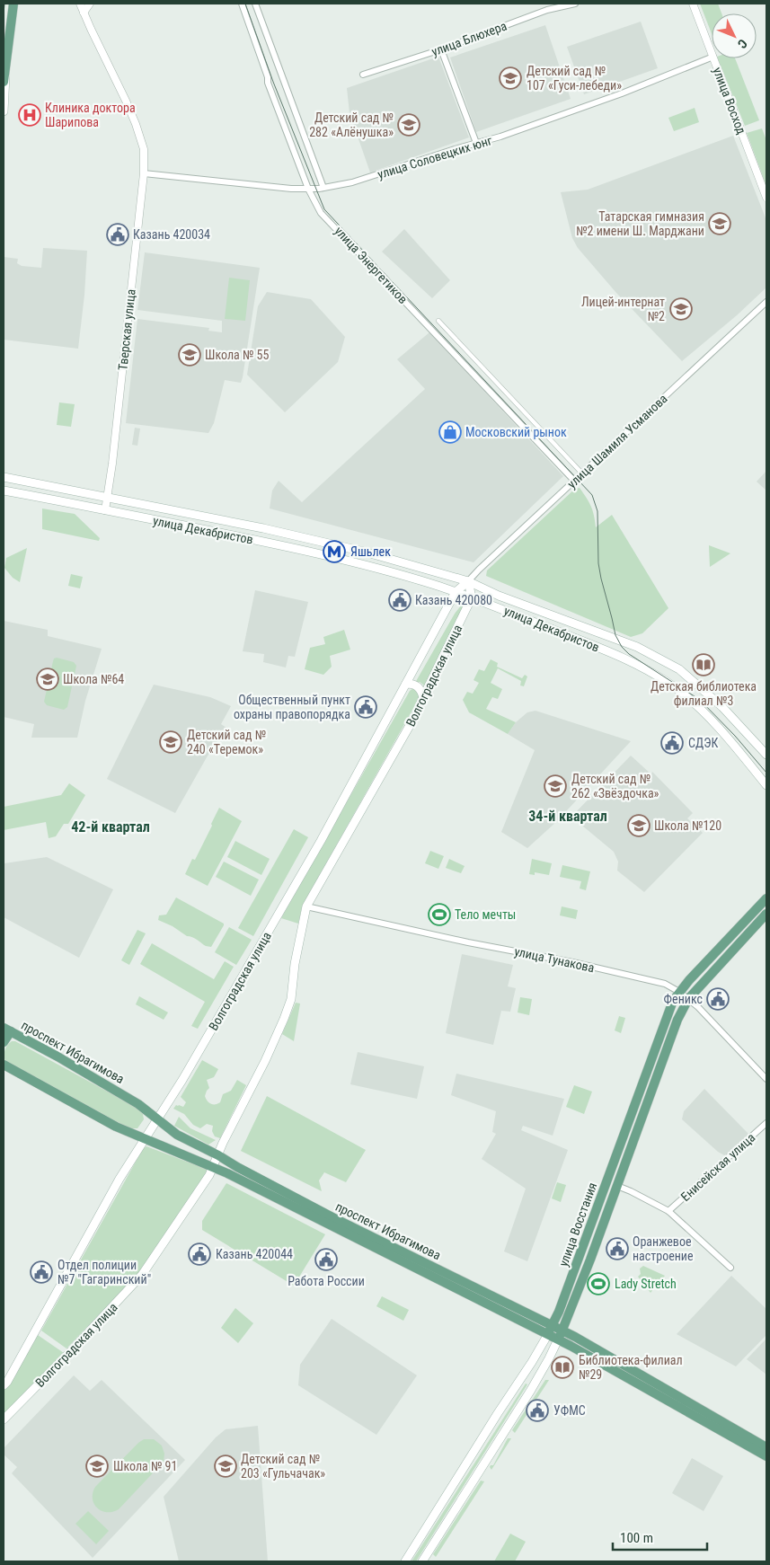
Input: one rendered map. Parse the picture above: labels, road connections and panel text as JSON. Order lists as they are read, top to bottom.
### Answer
{
  "streets": {
    "main road": [
      "улица Декабристов",
      "Волгоградская улица",
      "проспект Ибрагимова",
      "улица Восстания"
    ],
    "street": [
      "улица Блюхера",
      "улица Восход",
      "улица Соловецких юнг",
      "улица Энергетиков",
      "Тверская улица",
      "улица Шамиля Усманова",
      "улица Тунакова",
      "Енисейская улица"
    ]
  },
  "crossings": [
    ["улица Соловецких юнг", "улица Энергетиков"],
    ["улица Соловецких юнг", "Тверская улица"],
    ["улица Энергетиков", "улица Шамиля Усманова"],
    ["Тверская улица", "улица Декабристов"],
    ["улица Шамиля Усманова", "улица Декабристов"],
    ["улица Шамиля Усманова", "Волгоградская улица"],
    ["улица Декабристов", "Волгоградская улица"],
    ["Волгоградская улица", "улица Тунакова"],
    ["Волгоградская улица", "проспект Ибрагимова"],
    ["улица Тунакова", "улица Восстания"],
    ["проспект Ибрагимова", "улица Восстания"]
  ],
  "districts": ["34-й квартал", "42-й квартал"],
  "places": {
    "school or university": [
      "Детский сад № 107 «Гуси-лебеди»",
      "Детский сад № 282 «Алёнушка»",
      "Татарская гимназия №2 имени Ш. Марджани",
      "Лицей-интернат №2",
      "Школа № 55",
      "Школа №64",
      "Детский сад № 240 «Теремок»",
      "Детский сад № 262 «Звёздочка»",
      "Школа №120",
      "Школа № 91",
      "Детский сад № 203 «Гульчачак»"
    ],
    "hospital": ["Клиника доктора Шарипова"],
    "public building": [
      "Казань 420034",
      "Казань 420080",
      "Общественный пункт охраны правопорядка",
      "СДЭК",
      "Феникс",
      "Оранжевое настроение",
      "Казань 420044",
      "Работа России",
      "Отдел полиции №7 \"Гагаринский\"",
      "УФМС"
    ],
    "shop": ["Московский рынок"],
    "metro station": ["Яшьлек"],
    "library": ["Детская библиотека филиал №3", "Библиотека-филиал №29"],
    "sports": ["Тело мечты", "Lady Stretch"]
  },
  "scale_bar": "100 m",
  "north": "bottom right"
}
